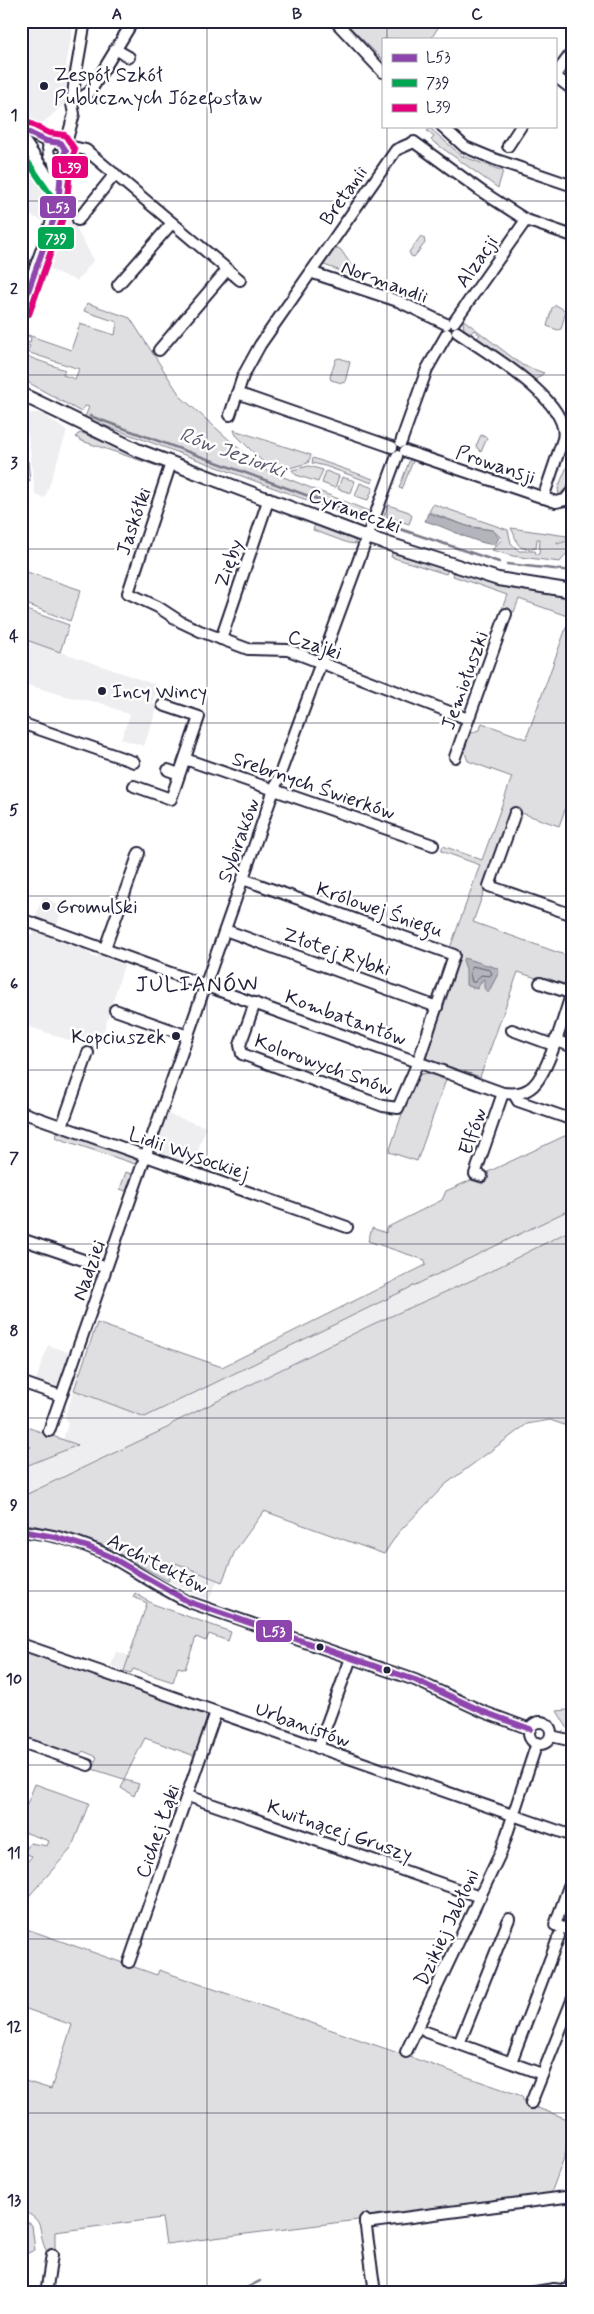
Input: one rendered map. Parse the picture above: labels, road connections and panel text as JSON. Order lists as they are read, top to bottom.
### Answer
{
  "streets": {
    "street": [
      "Bretanii",
      "Alzacji",
      "Normandii",
      "Prowansji",
      "Cyraneczki",
      "Jaskółki",
      "Zięby",
      "Czajki",
      "Jemiołuszki",
      "Srebrnych Świerków",
      "Sybiraków",
      "Królowej Śniegu",
      "Złotej Rybki",
      "Kombatantów",
      "Kolorowych Snów",
      "Elfów",
      "Lidii Wysockiej",
      "Nadziei",
      "Architektów",
      "Urbanistów",
      "Kwitnącej Gruszy",
      "Cichej Łąki",
      "Dzikiej Jabłoni"
    ]
  },
  "crossings": [
    ["Bretanii", "Alzacji"],
    ["Bretanii", "Normandii"],
    ["Alzacji", "Normandii"],
    ["Alzacji", "Prowansji"],
    ["Alzacji", "Cyraneczki"],
    ["Alzacji", "Sybiraków"],
    ["Normandii", "Prowansji"],
    ["Cyraneczki", "Jaskółki"],
    ["Cyraneczki", "Zięby"],
    ["Cyraneczki", "Sybiraków"],
    ["Jaskółki", "Czajki"],
    ["Zięby", "Czajki"],
    ["Czajki", "Jemiołuszki"],
    ["Czajki", "Sybiraków"],
    ["Srebrnych Świerków", "Sybiraków"],
    ["Sybiraków", "Królowej Śniegu"],
    ["Sybiraków", "Złotej Rybki"],
    ["Sybiraków", "Kombatantów"],
    ["Sybiraków", "Lidii Wysockiej"],
    ["Sybiraków", "Nadziei"],
    ["Królowej Śniegu", "Złotej Rybki"],
    ["Królowej Śniegu", "Kombatantów"],
    ["Królowej Śniegu", "Kolorowych Snów"],
    ["Kombatantów", "Kolorowych Snów"],
    ["Kombatantów", "Elfów"],
    ["Lidii Wysockiej", "Nadziei"],
    ["Architektów", "Dzikiej Jabłoni"],
    ["Urbanistów", "Cichej Łąki"],
    ["Urbanistów", "Dzikiej Jabłoni"],
    ["Kwitnącej Gruszy", "Cichej Łąki"],
    ["Kwitnącej Gruszy", "Dzikiej Jabłoni"]
  ],
  "districts": ["JULIANÓW"],
  "water": ["Rów Jeziorki"],
  "places": [
    "Zespół Szkół Publicznych Józefosław",
    "Incy Wincy",
    "Gromulski",
    "Kopciuszek"
  ],
  "lines": ["transit line L39", "transit line L53", "transit line 739"],
  "legend": ["L53", "739", "L39"],
  "grid": {
    "columns": ["A", "B", "C"],
    "rows": [
      "1",
      "2",
      "3",
      "4",
      "5",
      "6",
      "7",
      "8",
      "9",
      "10",
      "11",
      "12",
      "13"
    ]
  }
}
